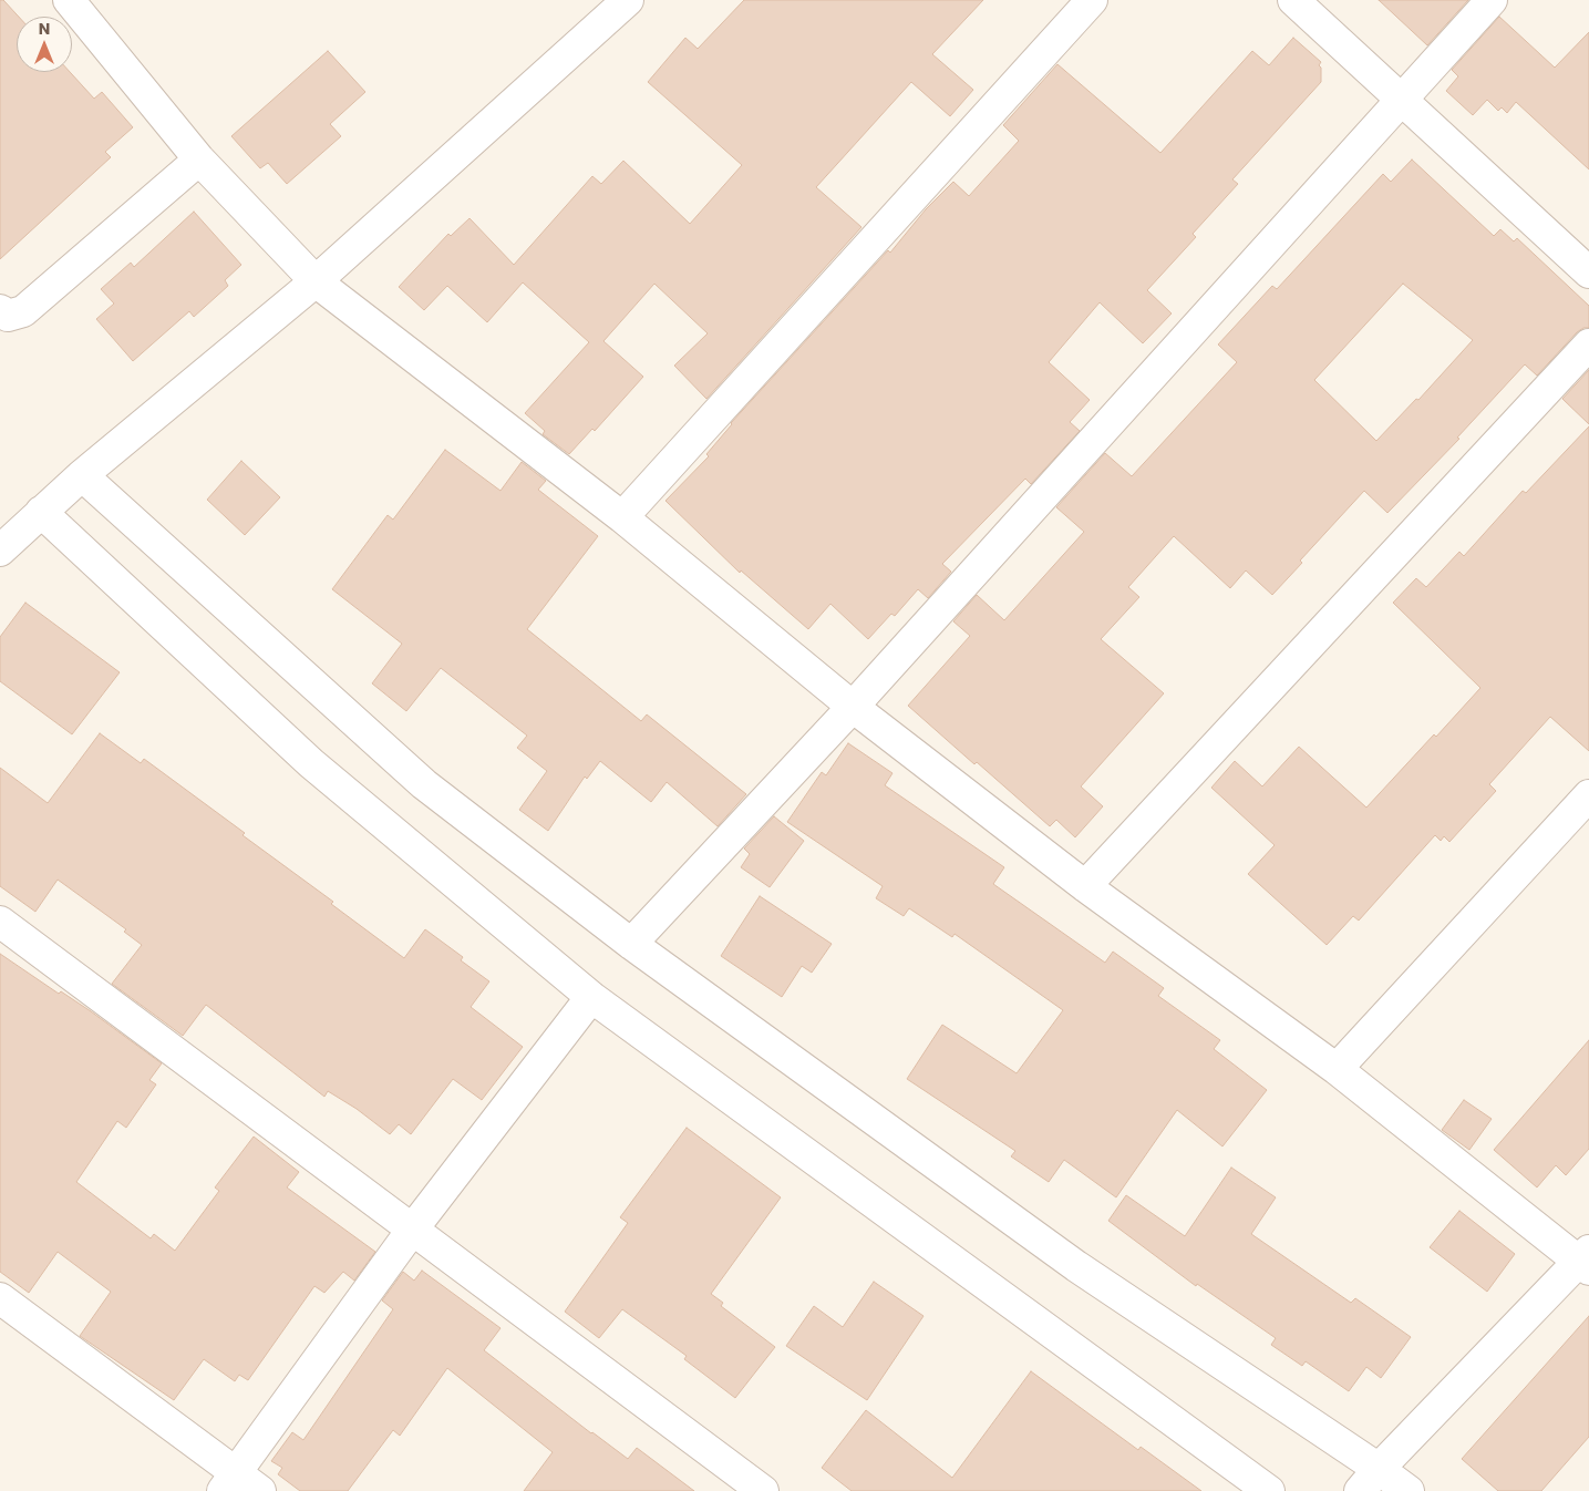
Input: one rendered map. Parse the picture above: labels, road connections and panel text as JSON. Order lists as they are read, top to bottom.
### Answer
{
  "north": "top"
}
